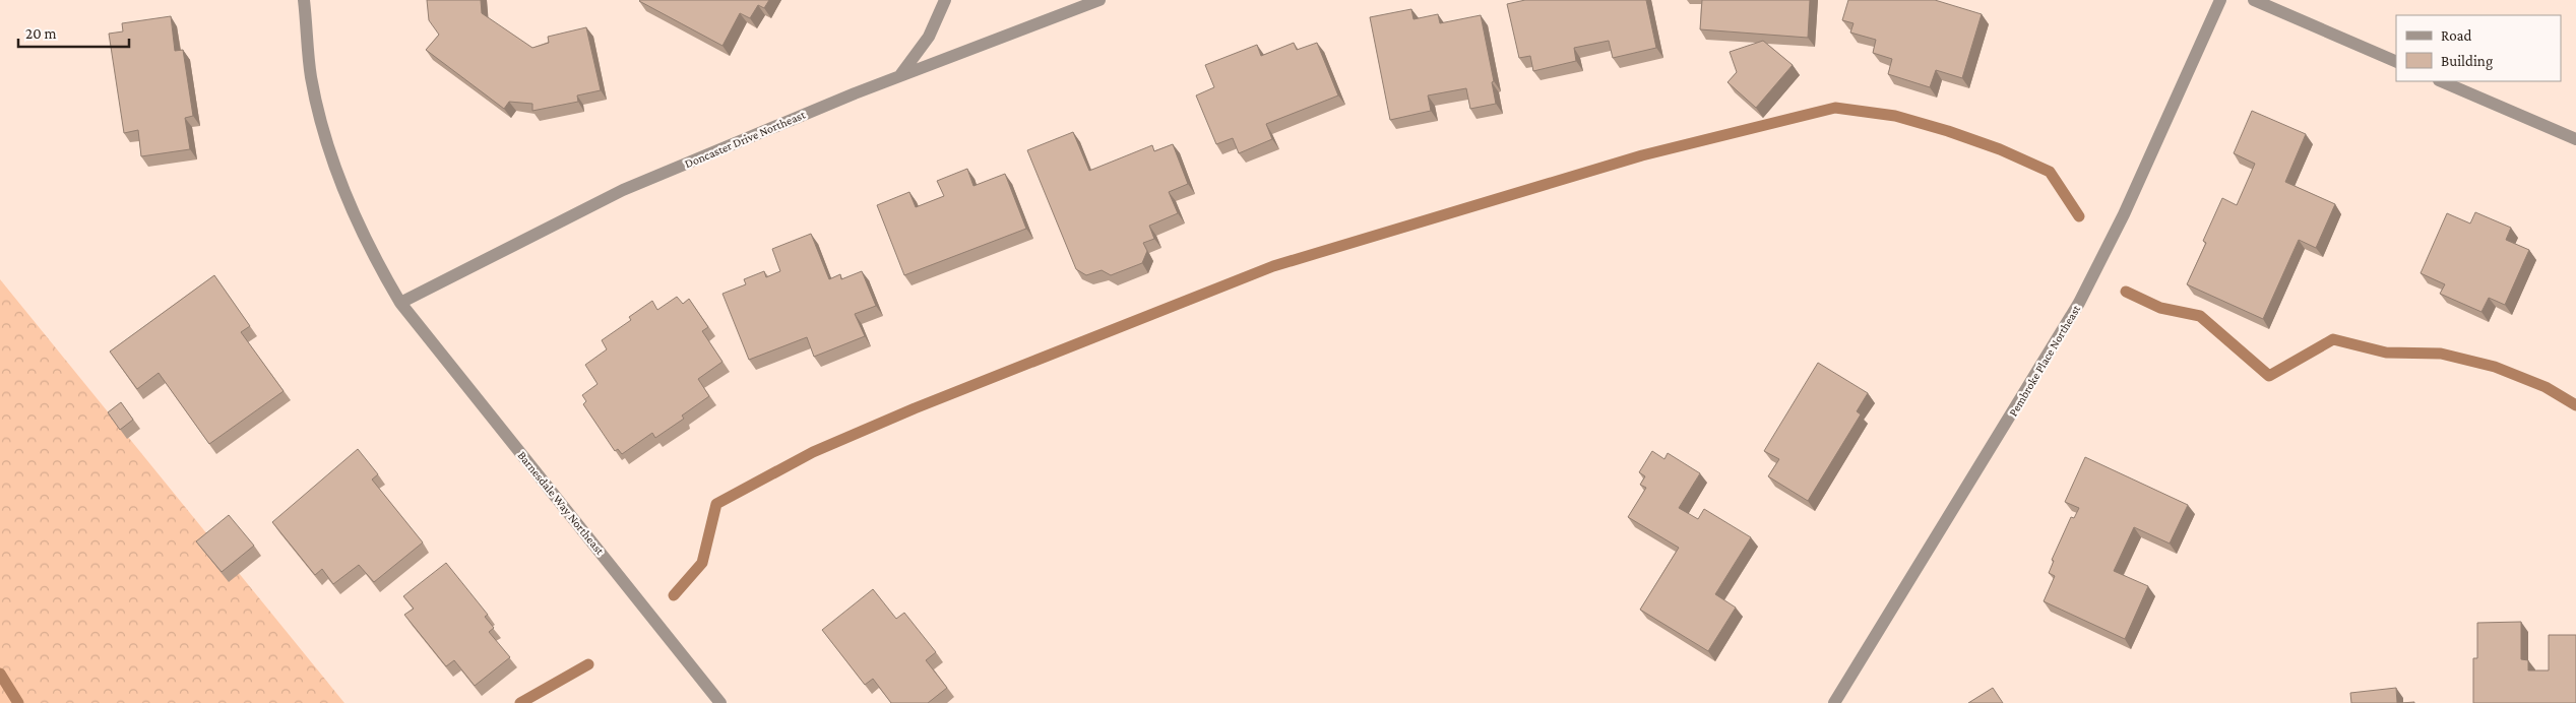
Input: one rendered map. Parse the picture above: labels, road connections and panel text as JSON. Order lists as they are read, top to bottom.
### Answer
{
  "streets": {
    "street": ["Doncaster Drive Northeast", "Pembroke Place Northeast", "Barnesdale Way Northeast"]
  },
  "crossings": [
    ["Doncaster Drive Northeast", "Barnesdale Way Northeast"]
  ],
  "legend": ["Road", "Building"],
  "scale_bar": "20 m"
}
